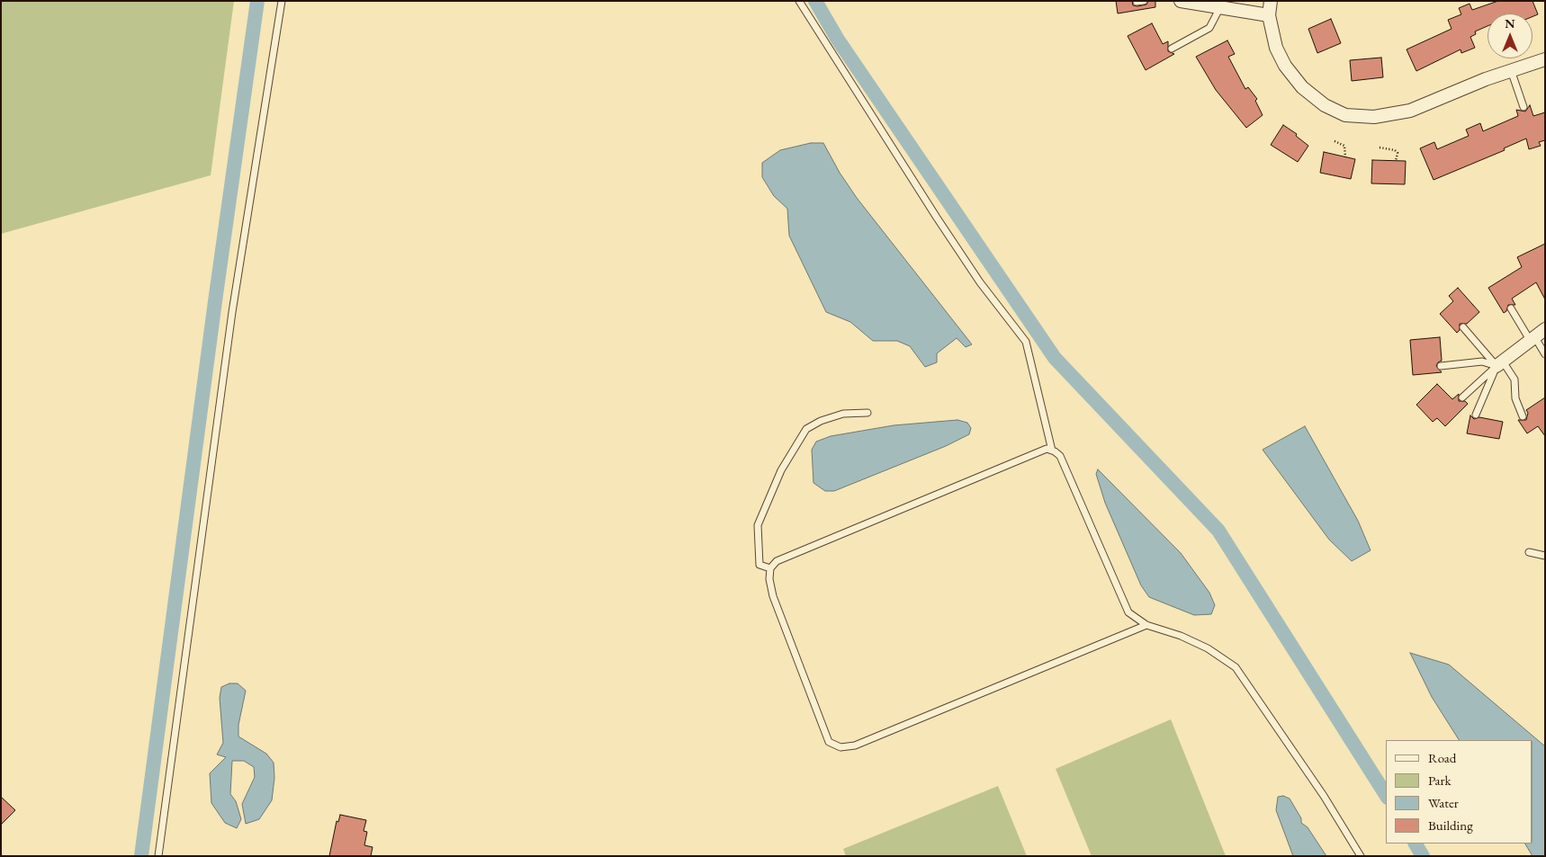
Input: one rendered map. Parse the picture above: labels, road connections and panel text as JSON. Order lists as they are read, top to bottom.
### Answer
{
  "legend": [
    "Road",
    "Park",
    "Water",
    "Building"
  ],
  "north": "top"
}
